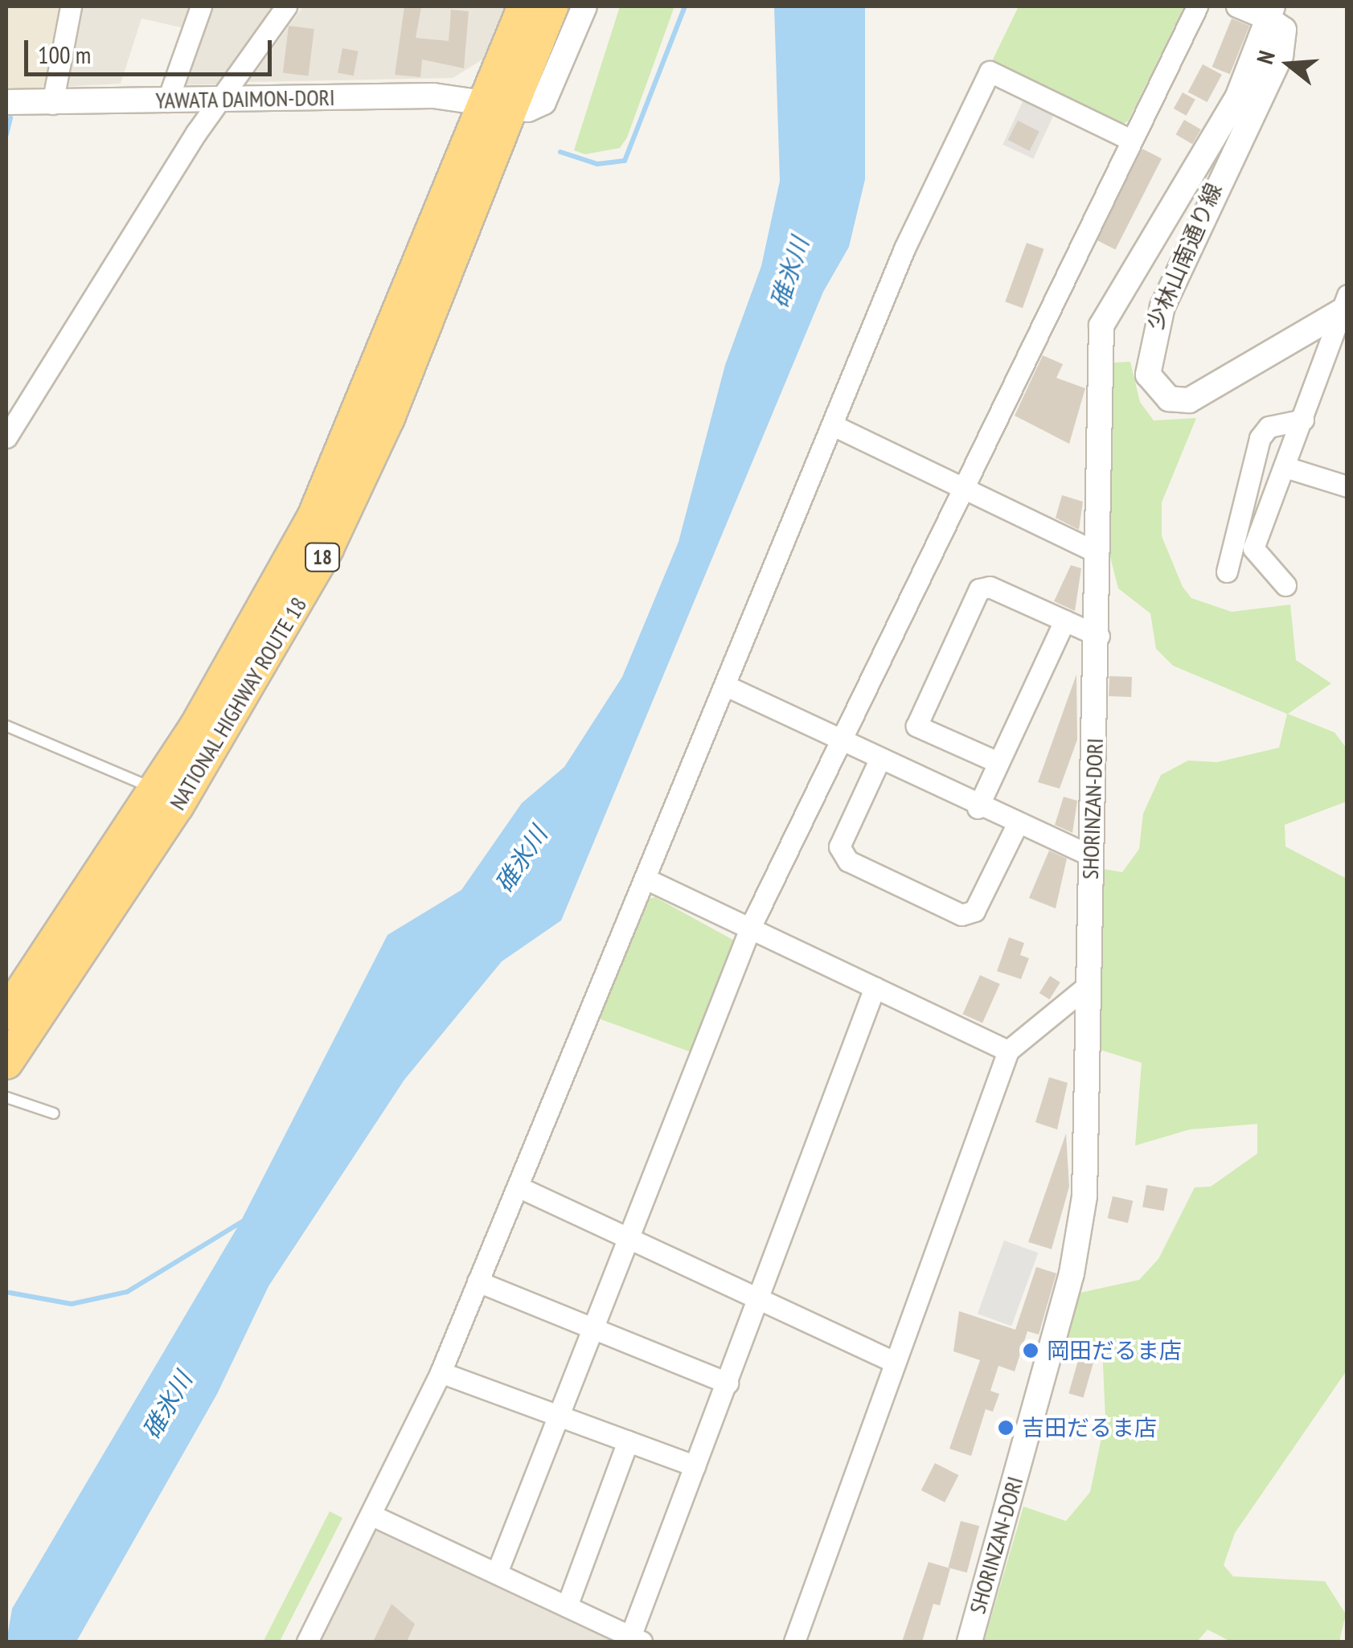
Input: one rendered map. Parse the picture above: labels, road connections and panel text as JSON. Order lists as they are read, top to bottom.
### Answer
{
  "streets": {
    "highway": ["18", "NATIONAL HIGHWAY ROUTE 18"],
    "street": ["YAWATA DAIMON-DORI", "少林山南通り線", "SHORINZAN-DORI"]
  },
  "crossings": [
    ["YAWATA DAIMON-DORI", "NATIONAL HIGHWAY ROUTE 18"],
    ["少林山南通り線", "SHORINZAN-DORI"]
  ],
  "water": ["碓氷川"],
  "places": ["岡田だるま店", "吉田だるま店"],
  "scale_bar": "100 m",
  "north": "left"
}
